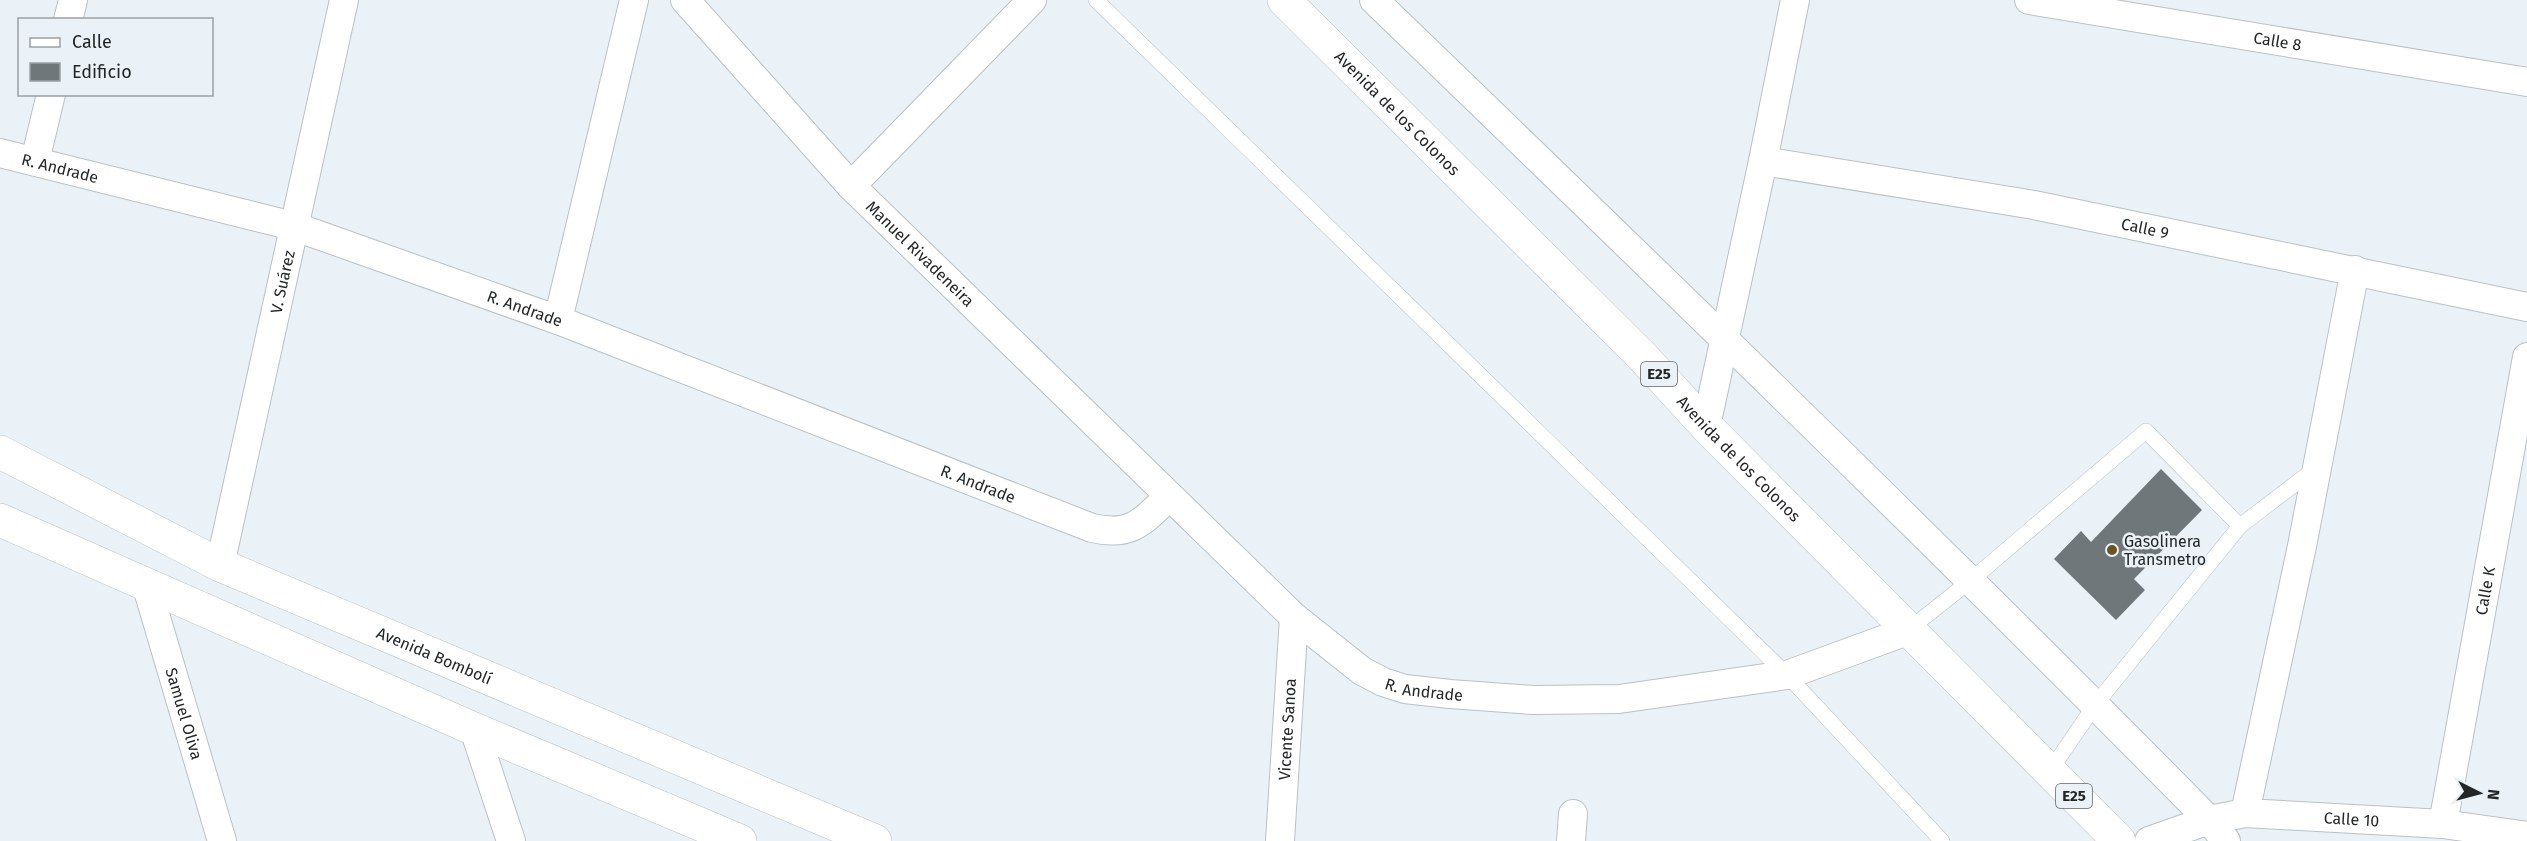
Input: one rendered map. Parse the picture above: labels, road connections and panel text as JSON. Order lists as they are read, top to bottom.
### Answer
{
  "streets": {
    "main road": ["Avenida de los Colonos", "E25", "Avenida Bombolí"],
    "street": [
      "Calle 8",
      "R. Andrade",
      "Calle 9",
      "Manuel Rivadeneira",
      "V. Suárez",
      "Calle K",
      "Samuel Oliva",
      "Vicente Sanoa",
      "Calle 10"
    ]
  },
  "crossings": [
    ["Avenida de los Colonos", "R. Andrade"],
    ["R. Andrade", "Manuel Rivadeneira"],
    ["R. Andrade", "V. Suárez"],
    ["R. Andrade", "Vicente Sanoa"],
    ["V. Suárez", "Avenida Bombolí"],
    ["Calle K", "Calle 10"]
  ],
  "places": ["Gasolinera Transmetro"],
  "legend": ["Calle", "Edificio"],
  "north": "right"
}
